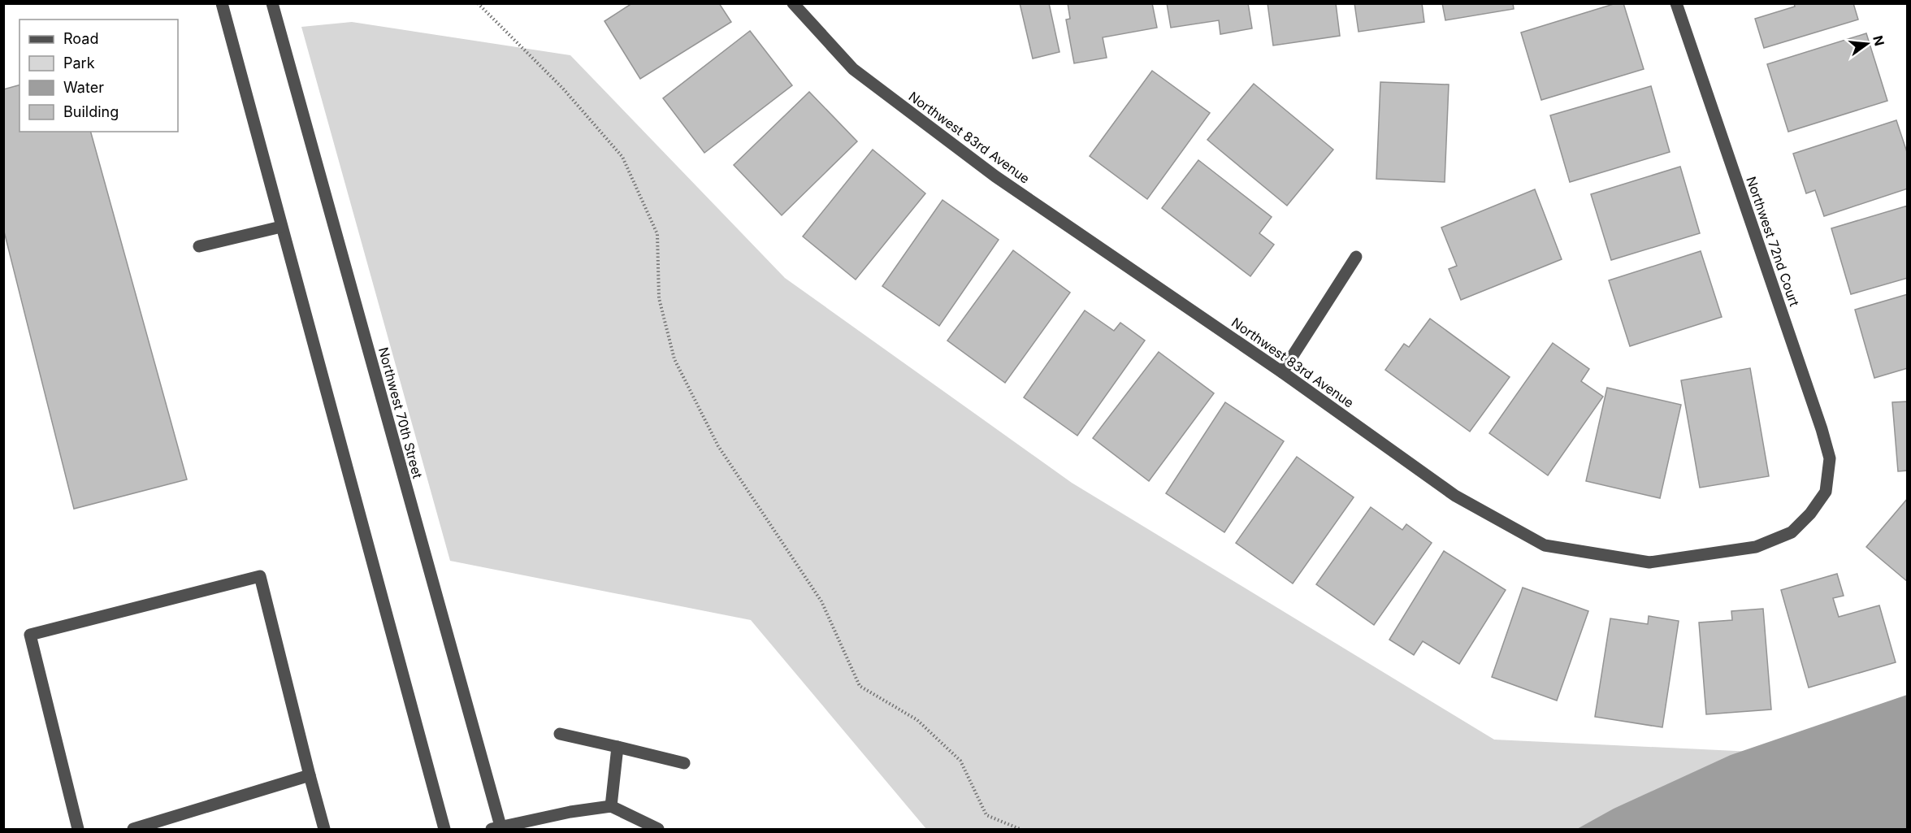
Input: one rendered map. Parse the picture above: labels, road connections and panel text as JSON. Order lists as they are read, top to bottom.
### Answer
{
  "streets": {
    "street": ["Northwest 83rd Avenue", "Northwest 72nd Court", "Northwest 70th Street"]
  },
  "crossings": [
    ["Northwest 83rd Avenue", "Northwest 72nd Court"]
  ],
  "legend": [
    "Road",
    "Park",
    "Water",
    "Building"
  ],
  "north": "right"
}
